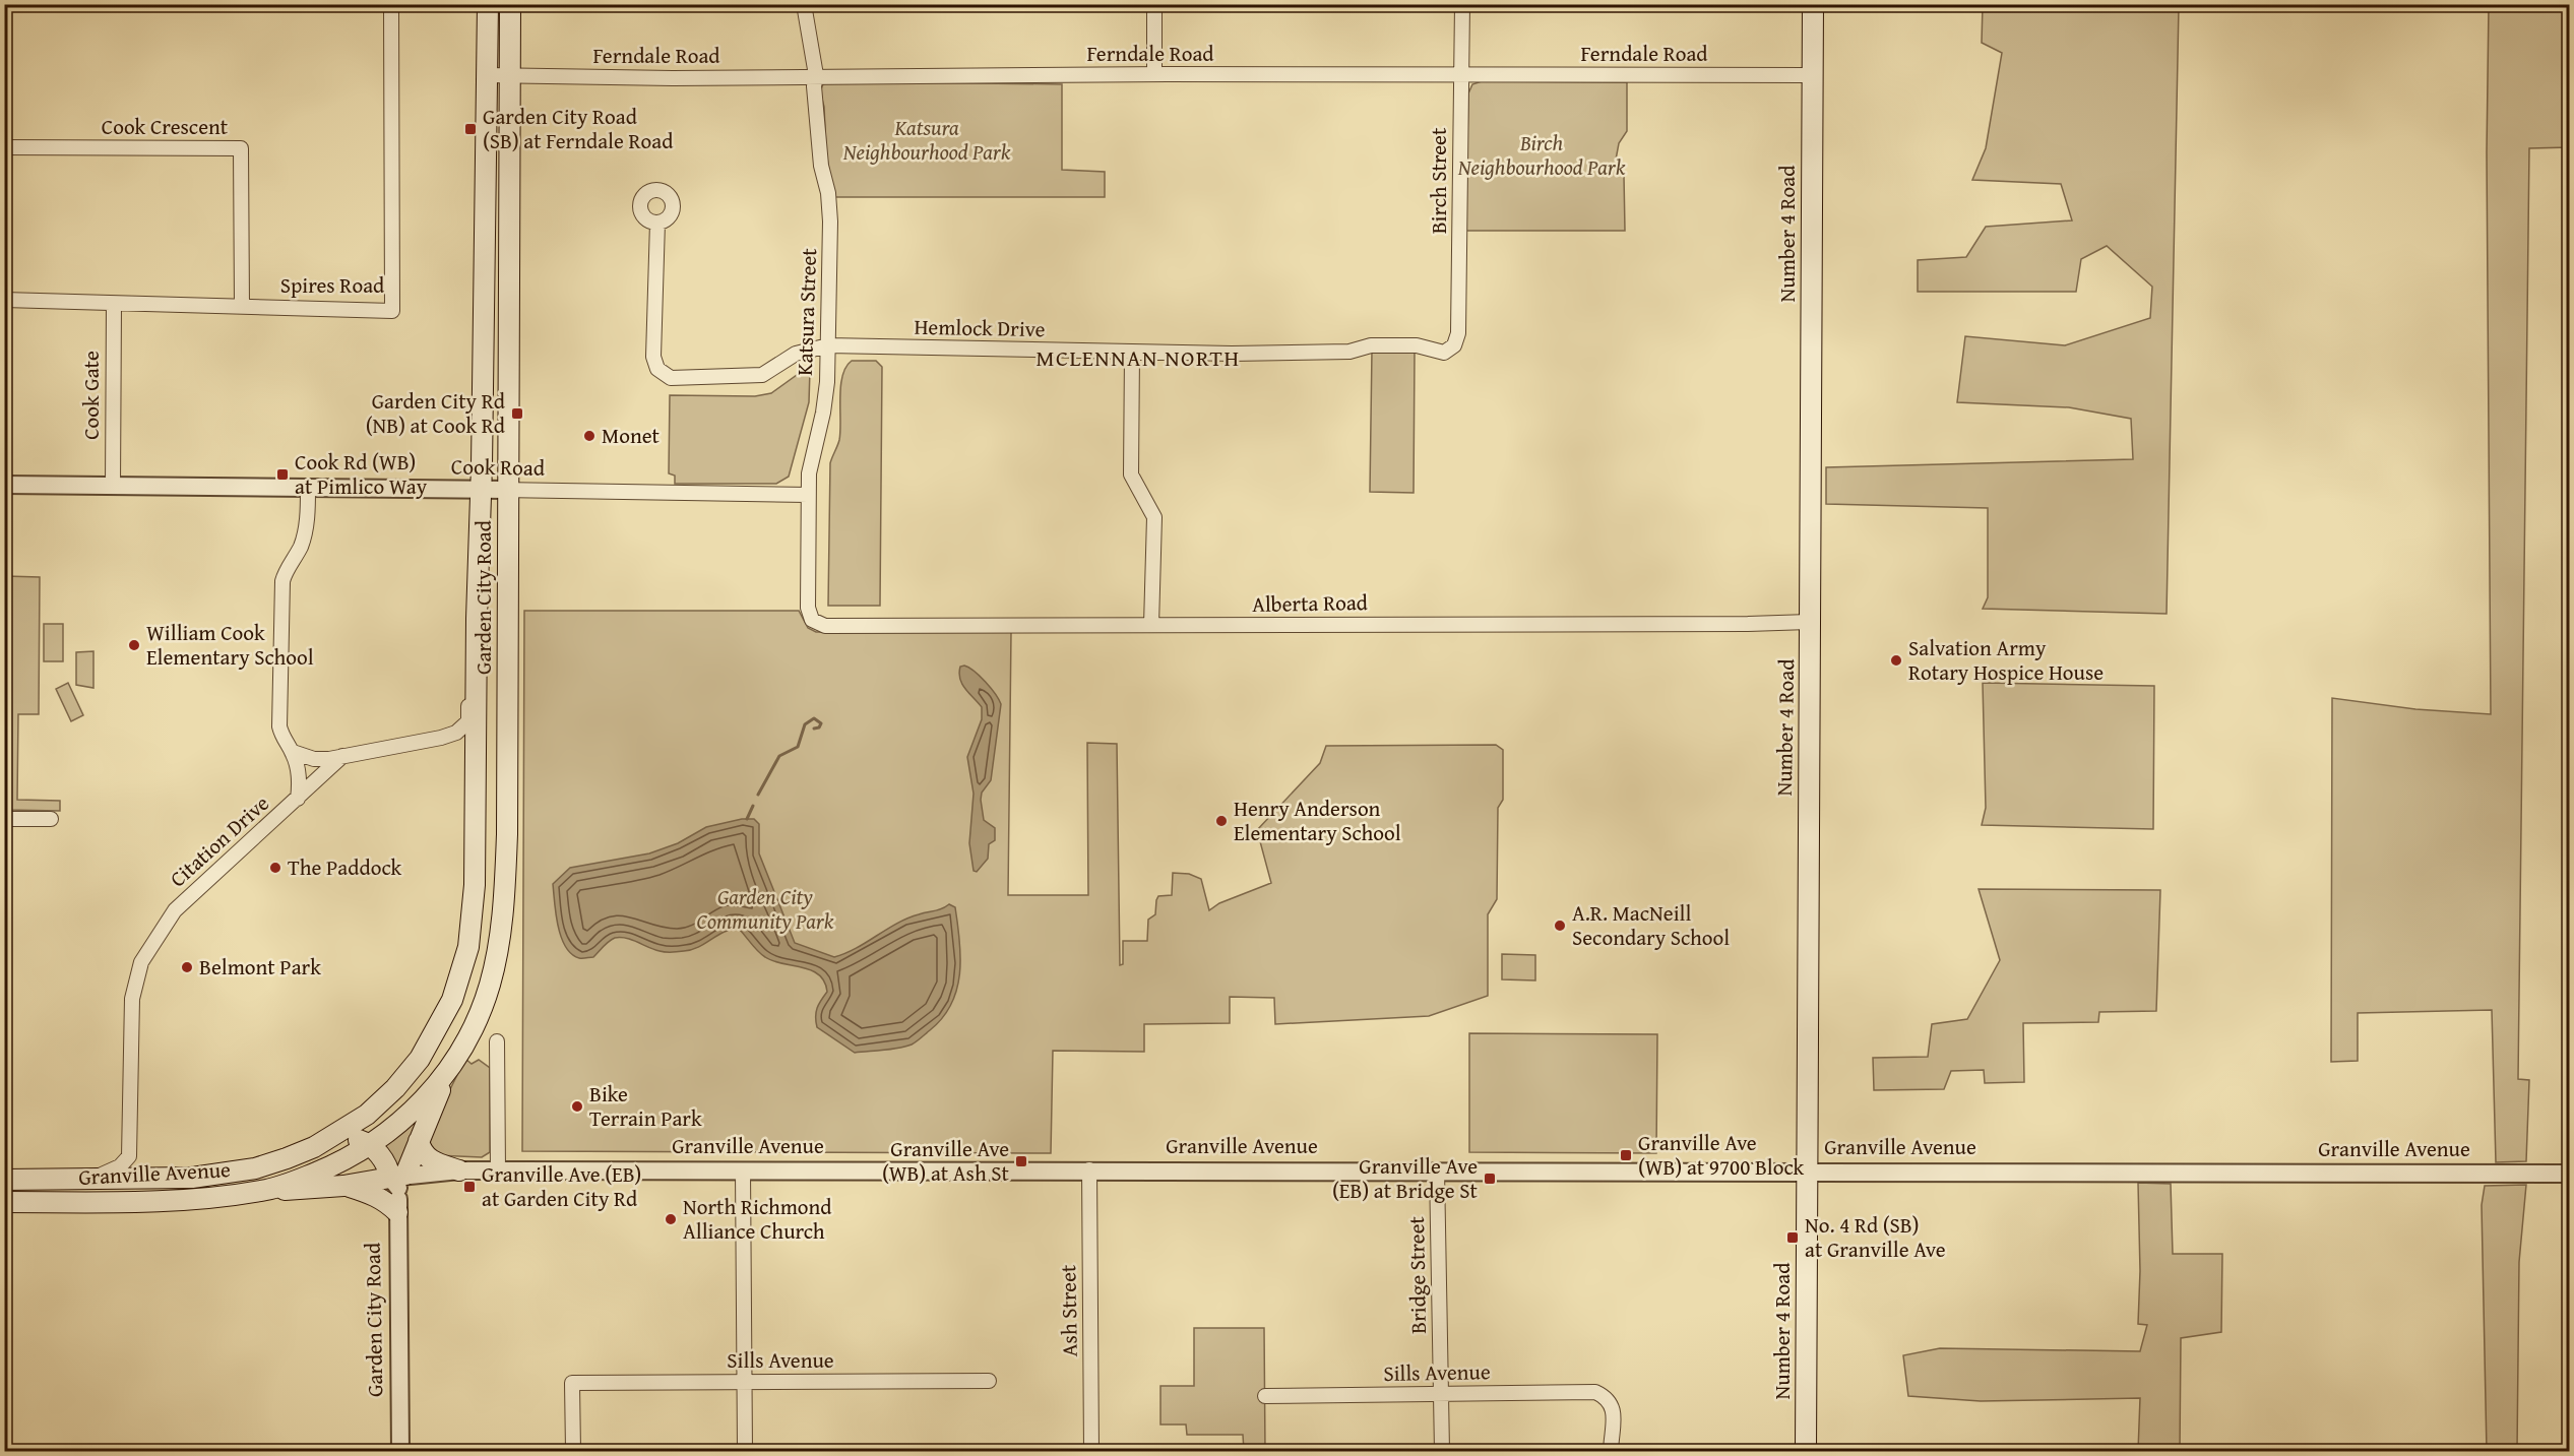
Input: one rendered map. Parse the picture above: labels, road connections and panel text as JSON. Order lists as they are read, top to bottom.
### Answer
{
  "streets": {
    "main road": ["Number 4 Road", "Garden City Road", "Granville Avenue"],
    "street": [
      "Ferndale Road",
      "Cook Crescent",
      "Birch Street",
      "Spires Road",
      "Katsura Street",
      "Hemlock Drive",
      "Cook Gate",
      "Cook Road",
      "Alberta Road",
      "Citation Drive",
      "Bridge Street",
      "Ash Street",
      "Sills Avenue"
    ]
  },
  "crossings": [
    ["Ferndale Road", "Birch Street"],
    ["Ferndale Road", "Number 4 Road"],
    ["Ferndale Road", "Katsura Street"],
    ["Ferndale Road", "Garden City Road"],
    ["Cook Crescent", "Spires Road"],
    ["Birch Street", "Hemlock Drive"],
    ["Number 4 Road", "Alberta Road"],
    ["Number 4 Road", "Granville Avenue"],
    ["Spires Road", "Cook Gate"],
    ["Katsura Street", "Hemlock Drive"],
    ["Katsura Street", "Cook Road"],
    ["Katsura Street", "Alberta Road"],
    ["Cook Gate", "Cook Road"],
    ["Cook Road", "Garden City Road"],
    ["Garden City Road", "Granville Avenue"],
    ["Citation Drive", "Granville Avenue"],
    ["Granville Avenue", "Bridge Street"],
    ["Granville Avenue", "Ash Street"],
    ["Bridge Street", "Sills Avenue"]
  ],
  "districts": ["MCLENNAN NORTH"],
  "parks": ["Katsura Neighbourhood Park", "Birch Neighbourhood Park", "Garden City Community Park"],
  "places": {
    "transit": [
      "Garden City Road (SB) at Ferndale Road",
      "Garden City Rd (NB) at Cook Rd",
      "Cook Rd (WB) at Pimlico Way",
      "Granville Ave (WB) at 9700 Block",
      "Granville Ave (WB) at Ash St",
      "Granville Ave (EB) at Bridge St",
      "Granville Ave (EB) at Garden City Rd",
      "No. 4 Rd (SB) at Granville Ave"
    ],
    "other": [
      "Monet",
      "William Cook Elementary School",
      "Salvation Army Rotary Hospice House",
      "Henry Anderson Elementary School",
      "The Paddock",
      "A.R. MacNeill Secondary School",
      "Belmont Park",
      "Bike Terrain Park",
      "North Richmond Alliance Church"
    ]
  }
}
